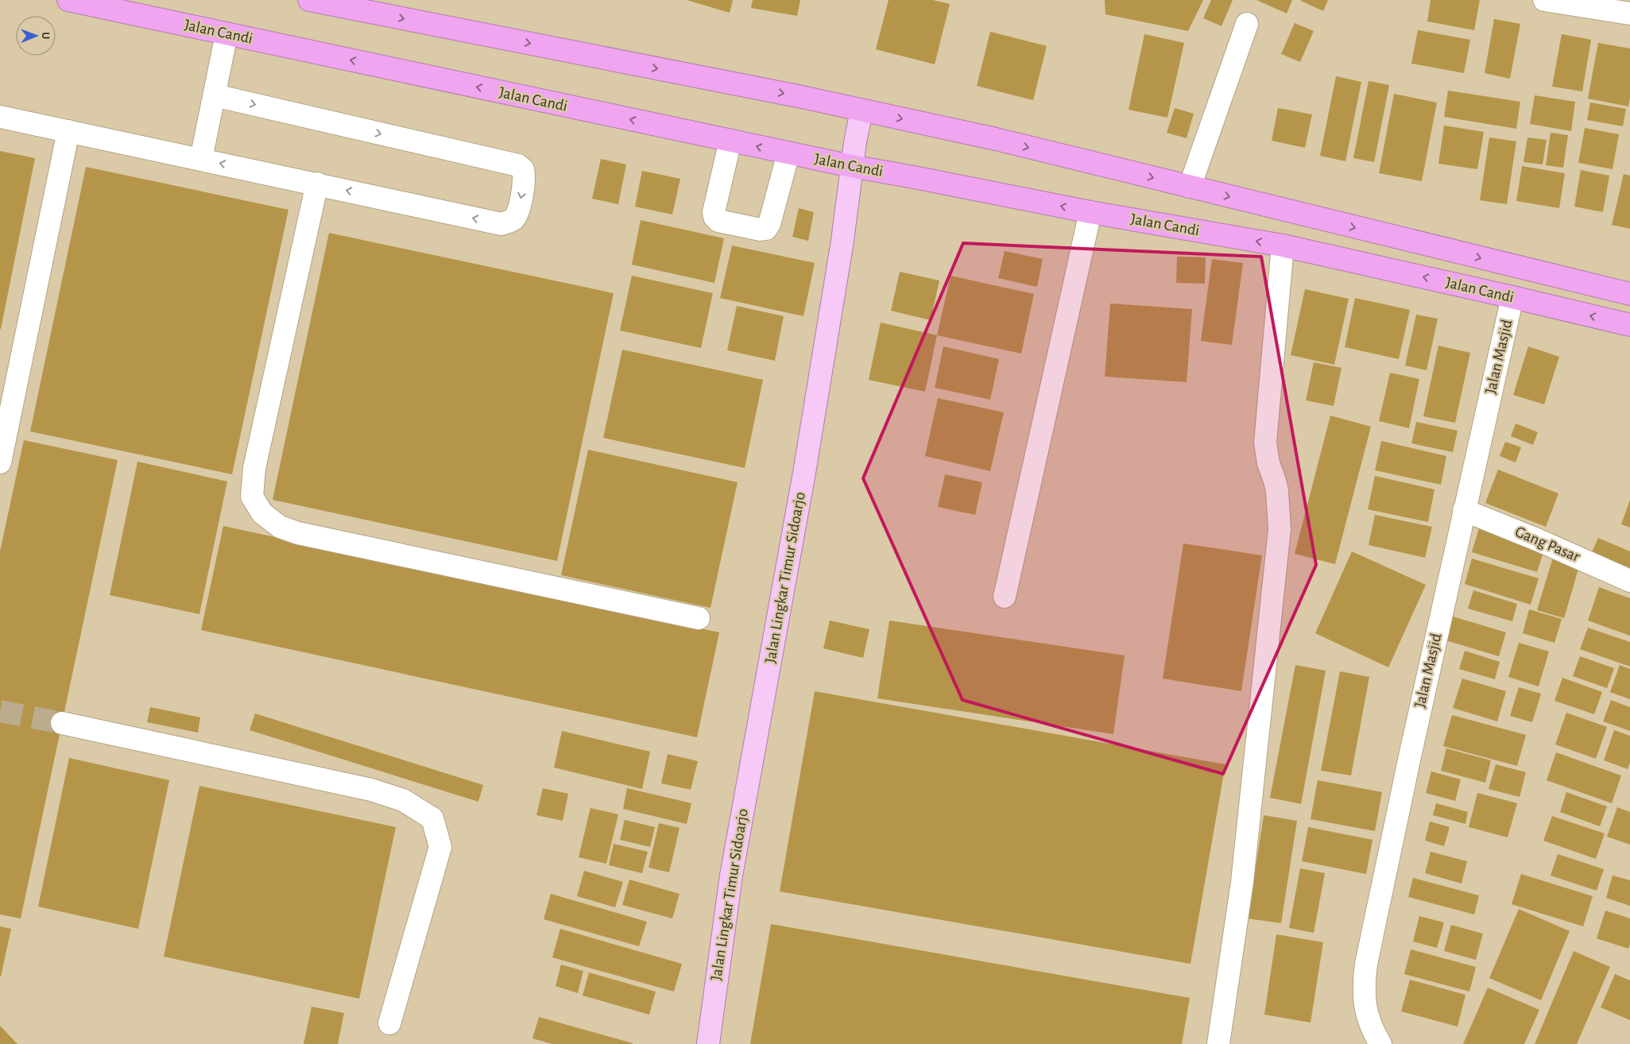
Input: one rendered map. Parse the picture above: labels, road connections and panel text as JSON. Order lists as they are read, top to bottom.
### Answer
{
  "streets": {
    "highway": ["Jalan Candi"],
    "main road": ["Jalan Lingkar Timur Sidoarjo"],
    "street": ["Jalan Masjid", "Gang Pasar"]
  },
  "crossings": [
    ["Jalan Candi", "Jalan Masjid"],
    ["Jalan Candi", "Jalan Lingkar Timur Sidoarjo"],
    ["Jalan Masjid", "Gang Pasar"]
  ],
  "north": "right"
}
